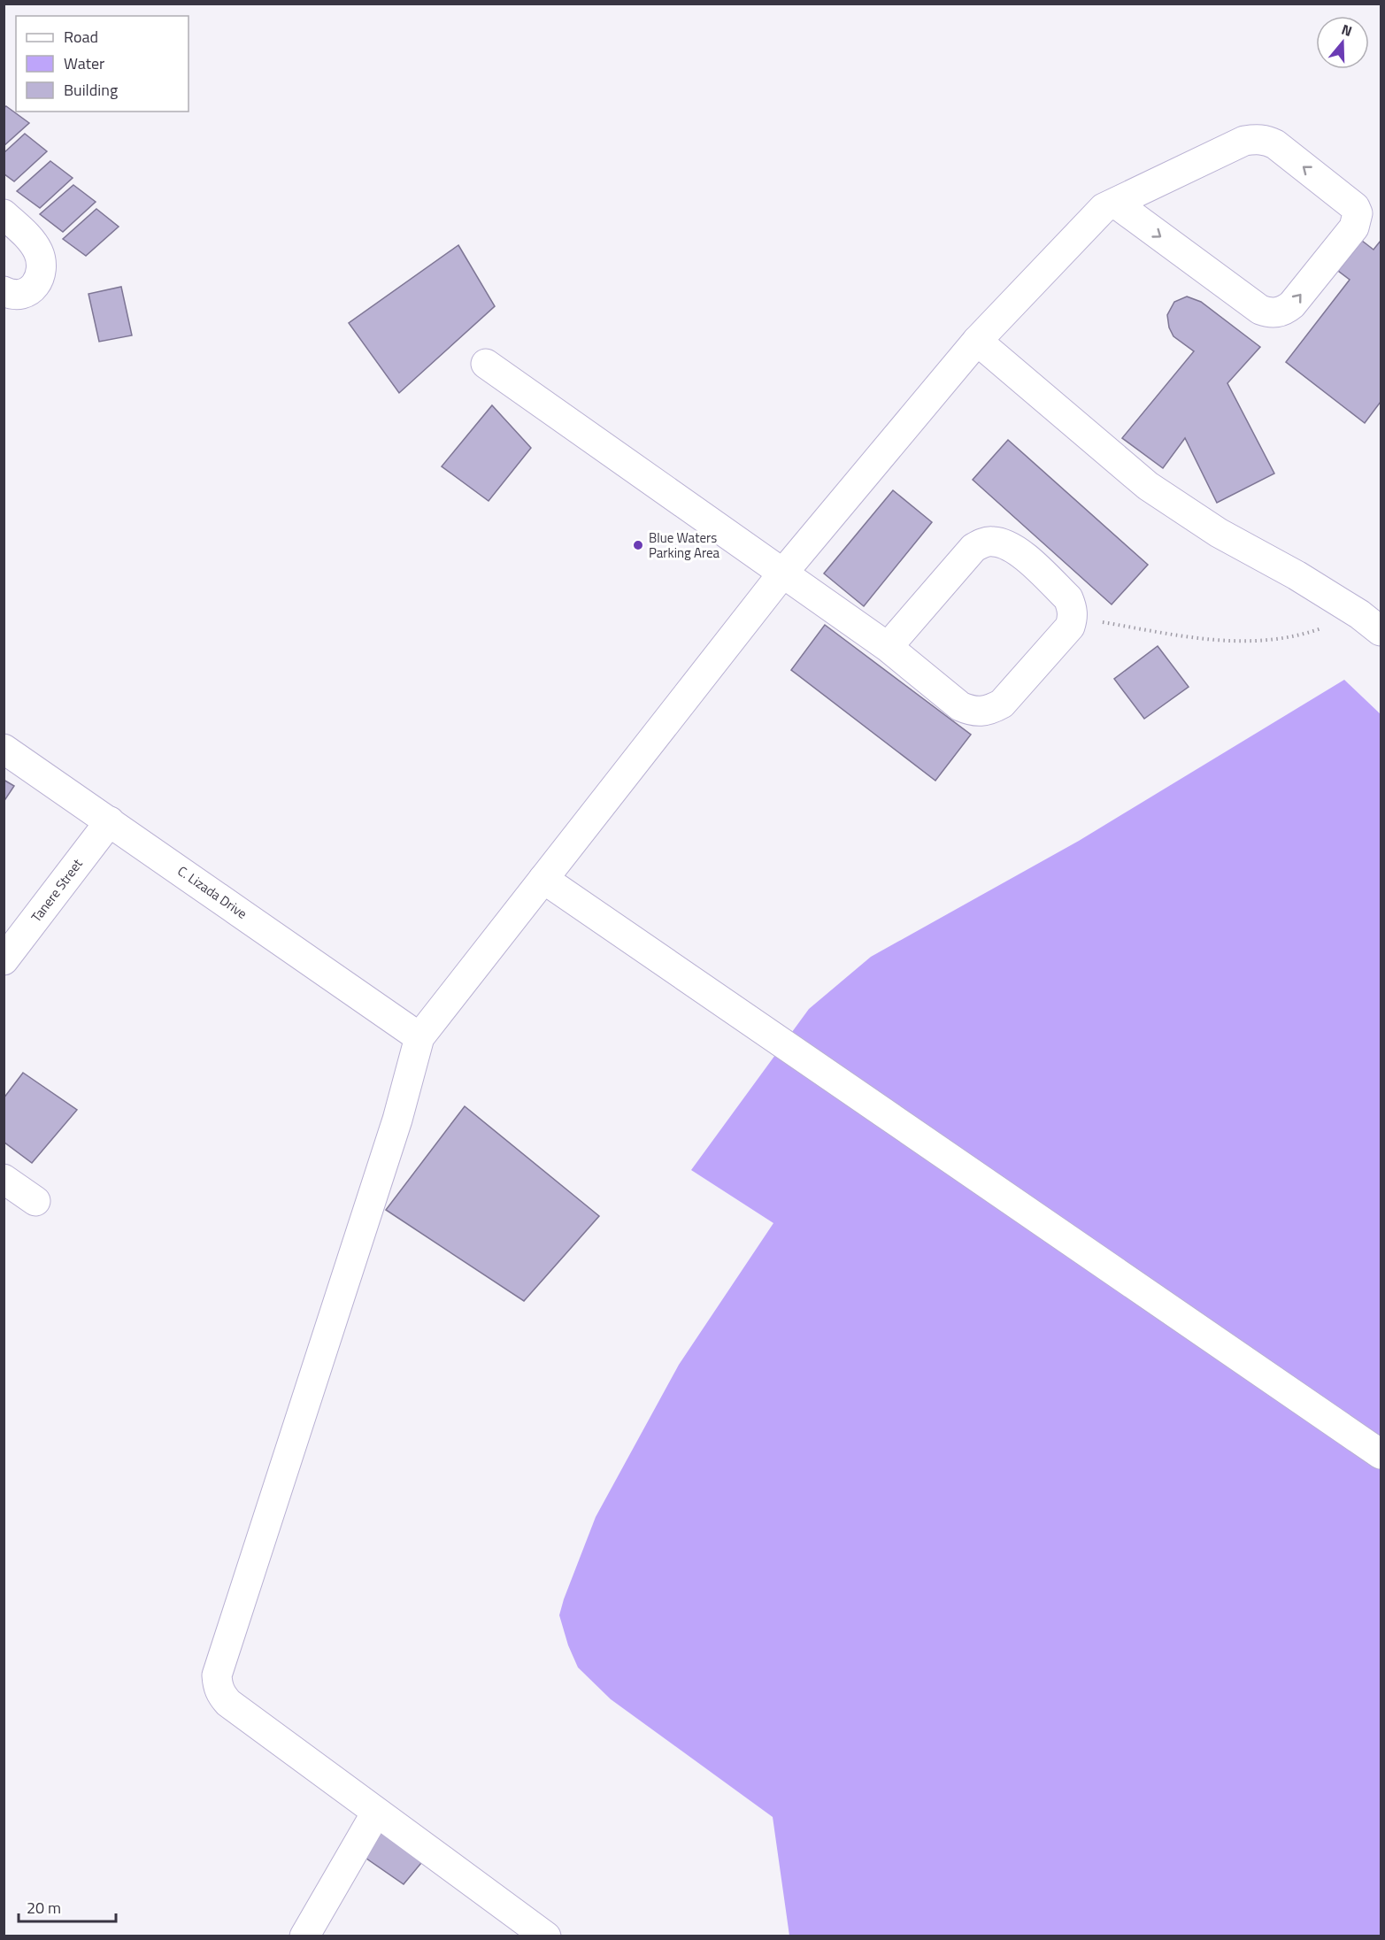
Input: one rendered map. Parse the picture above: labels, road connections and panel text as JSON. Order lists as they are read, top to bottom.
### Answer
{
  "streets": {
    "street": ["Tanere Street", "C. Lizada Drive"]
  },
  "crossings": [
    ["Tanere Street", "C. Lizada Drive"]
  ],
  "places": ["Blue Waters Parking Area"],
  "legend": ["Road", "Water", "Building"],
  "scale_bar": "20 m",
  "north": "top"
}
